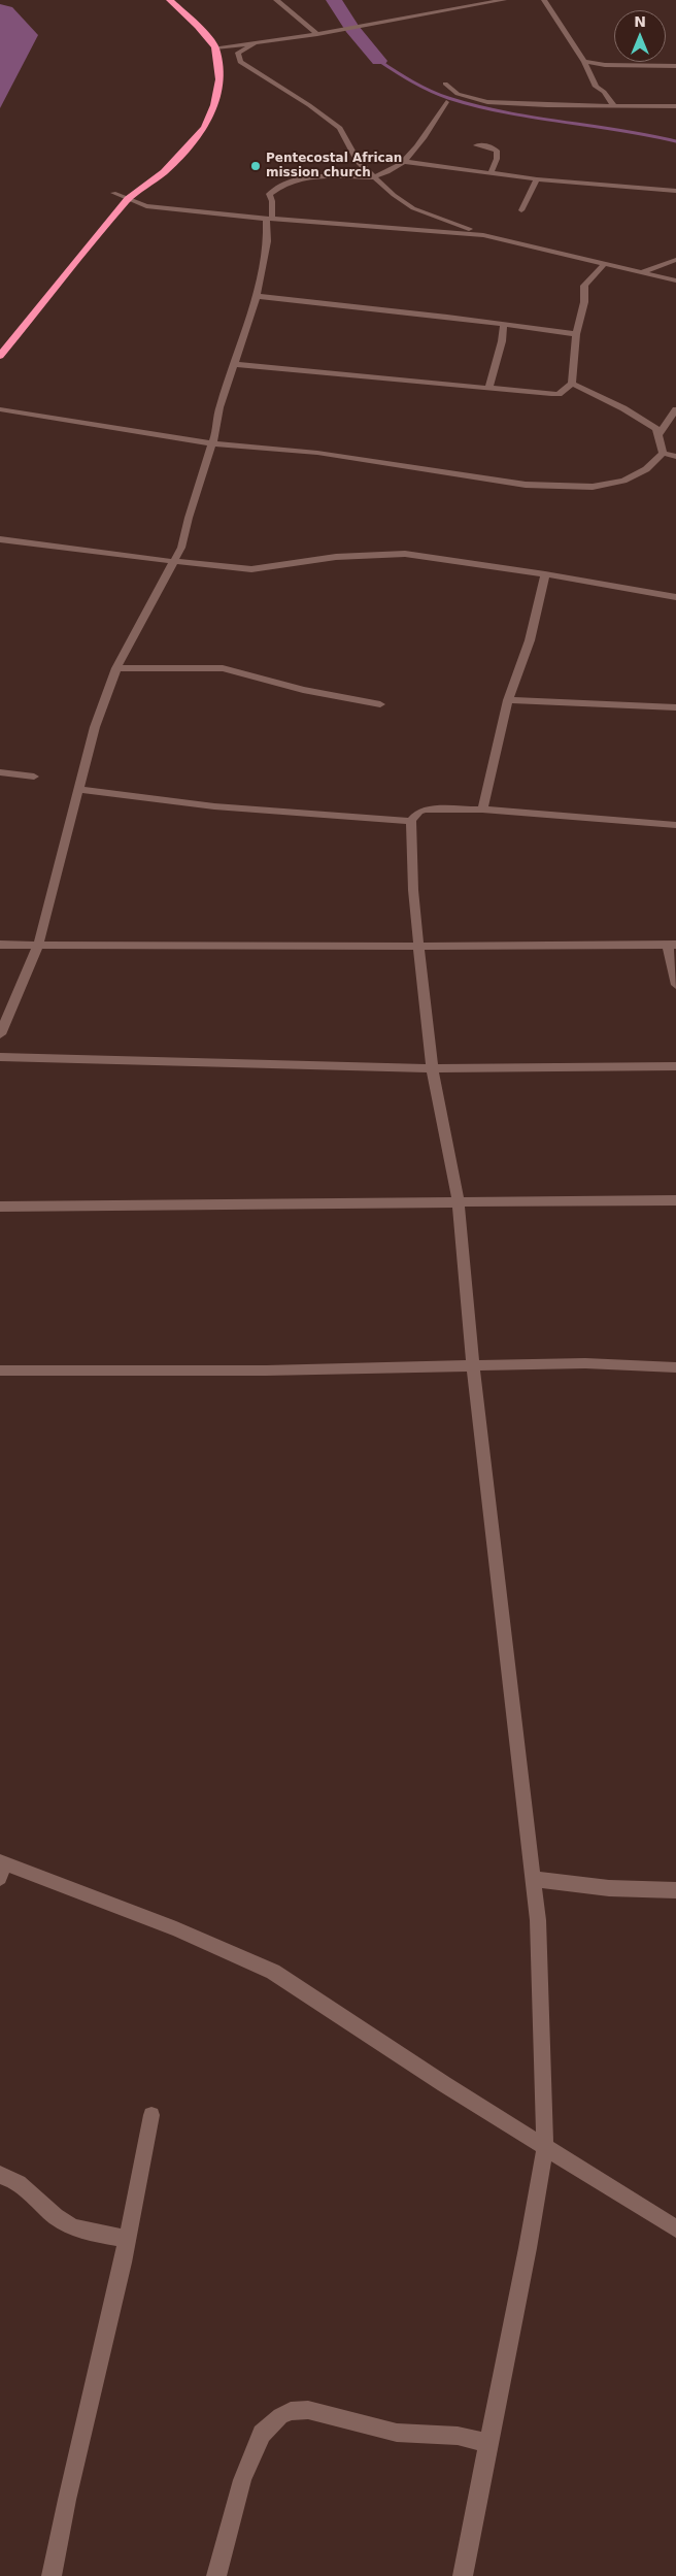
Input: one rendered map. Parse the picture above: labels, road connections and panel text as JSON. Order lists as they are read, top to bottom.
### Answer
{
  "places": ["Pentecostal African mission church"],
  "north": "top"
}
